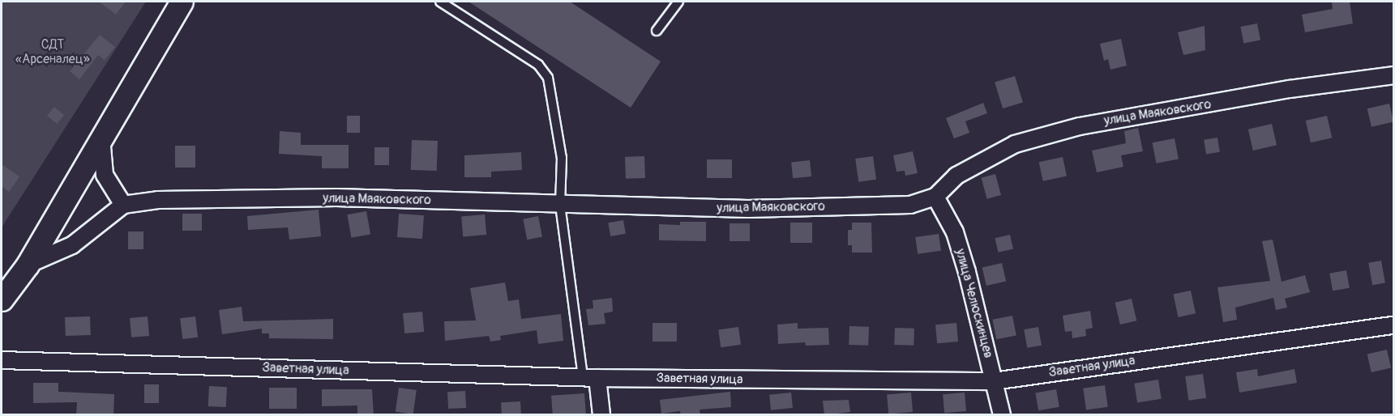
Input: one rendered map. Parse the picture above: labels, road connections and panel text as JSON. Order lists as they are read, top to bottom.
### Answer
{
  "streets": {
    "street": ["улица Маяковского", "улица Челюскинцев", "Заветная улица"]
  },
  "crossings": [
    ["улица Маяковского", "улица Челюскинцев"],
    ["улица Челюскинцев", "Заветная улица"]
  ],
  "parks": ["СДТ «Арсеналец»"]
}
